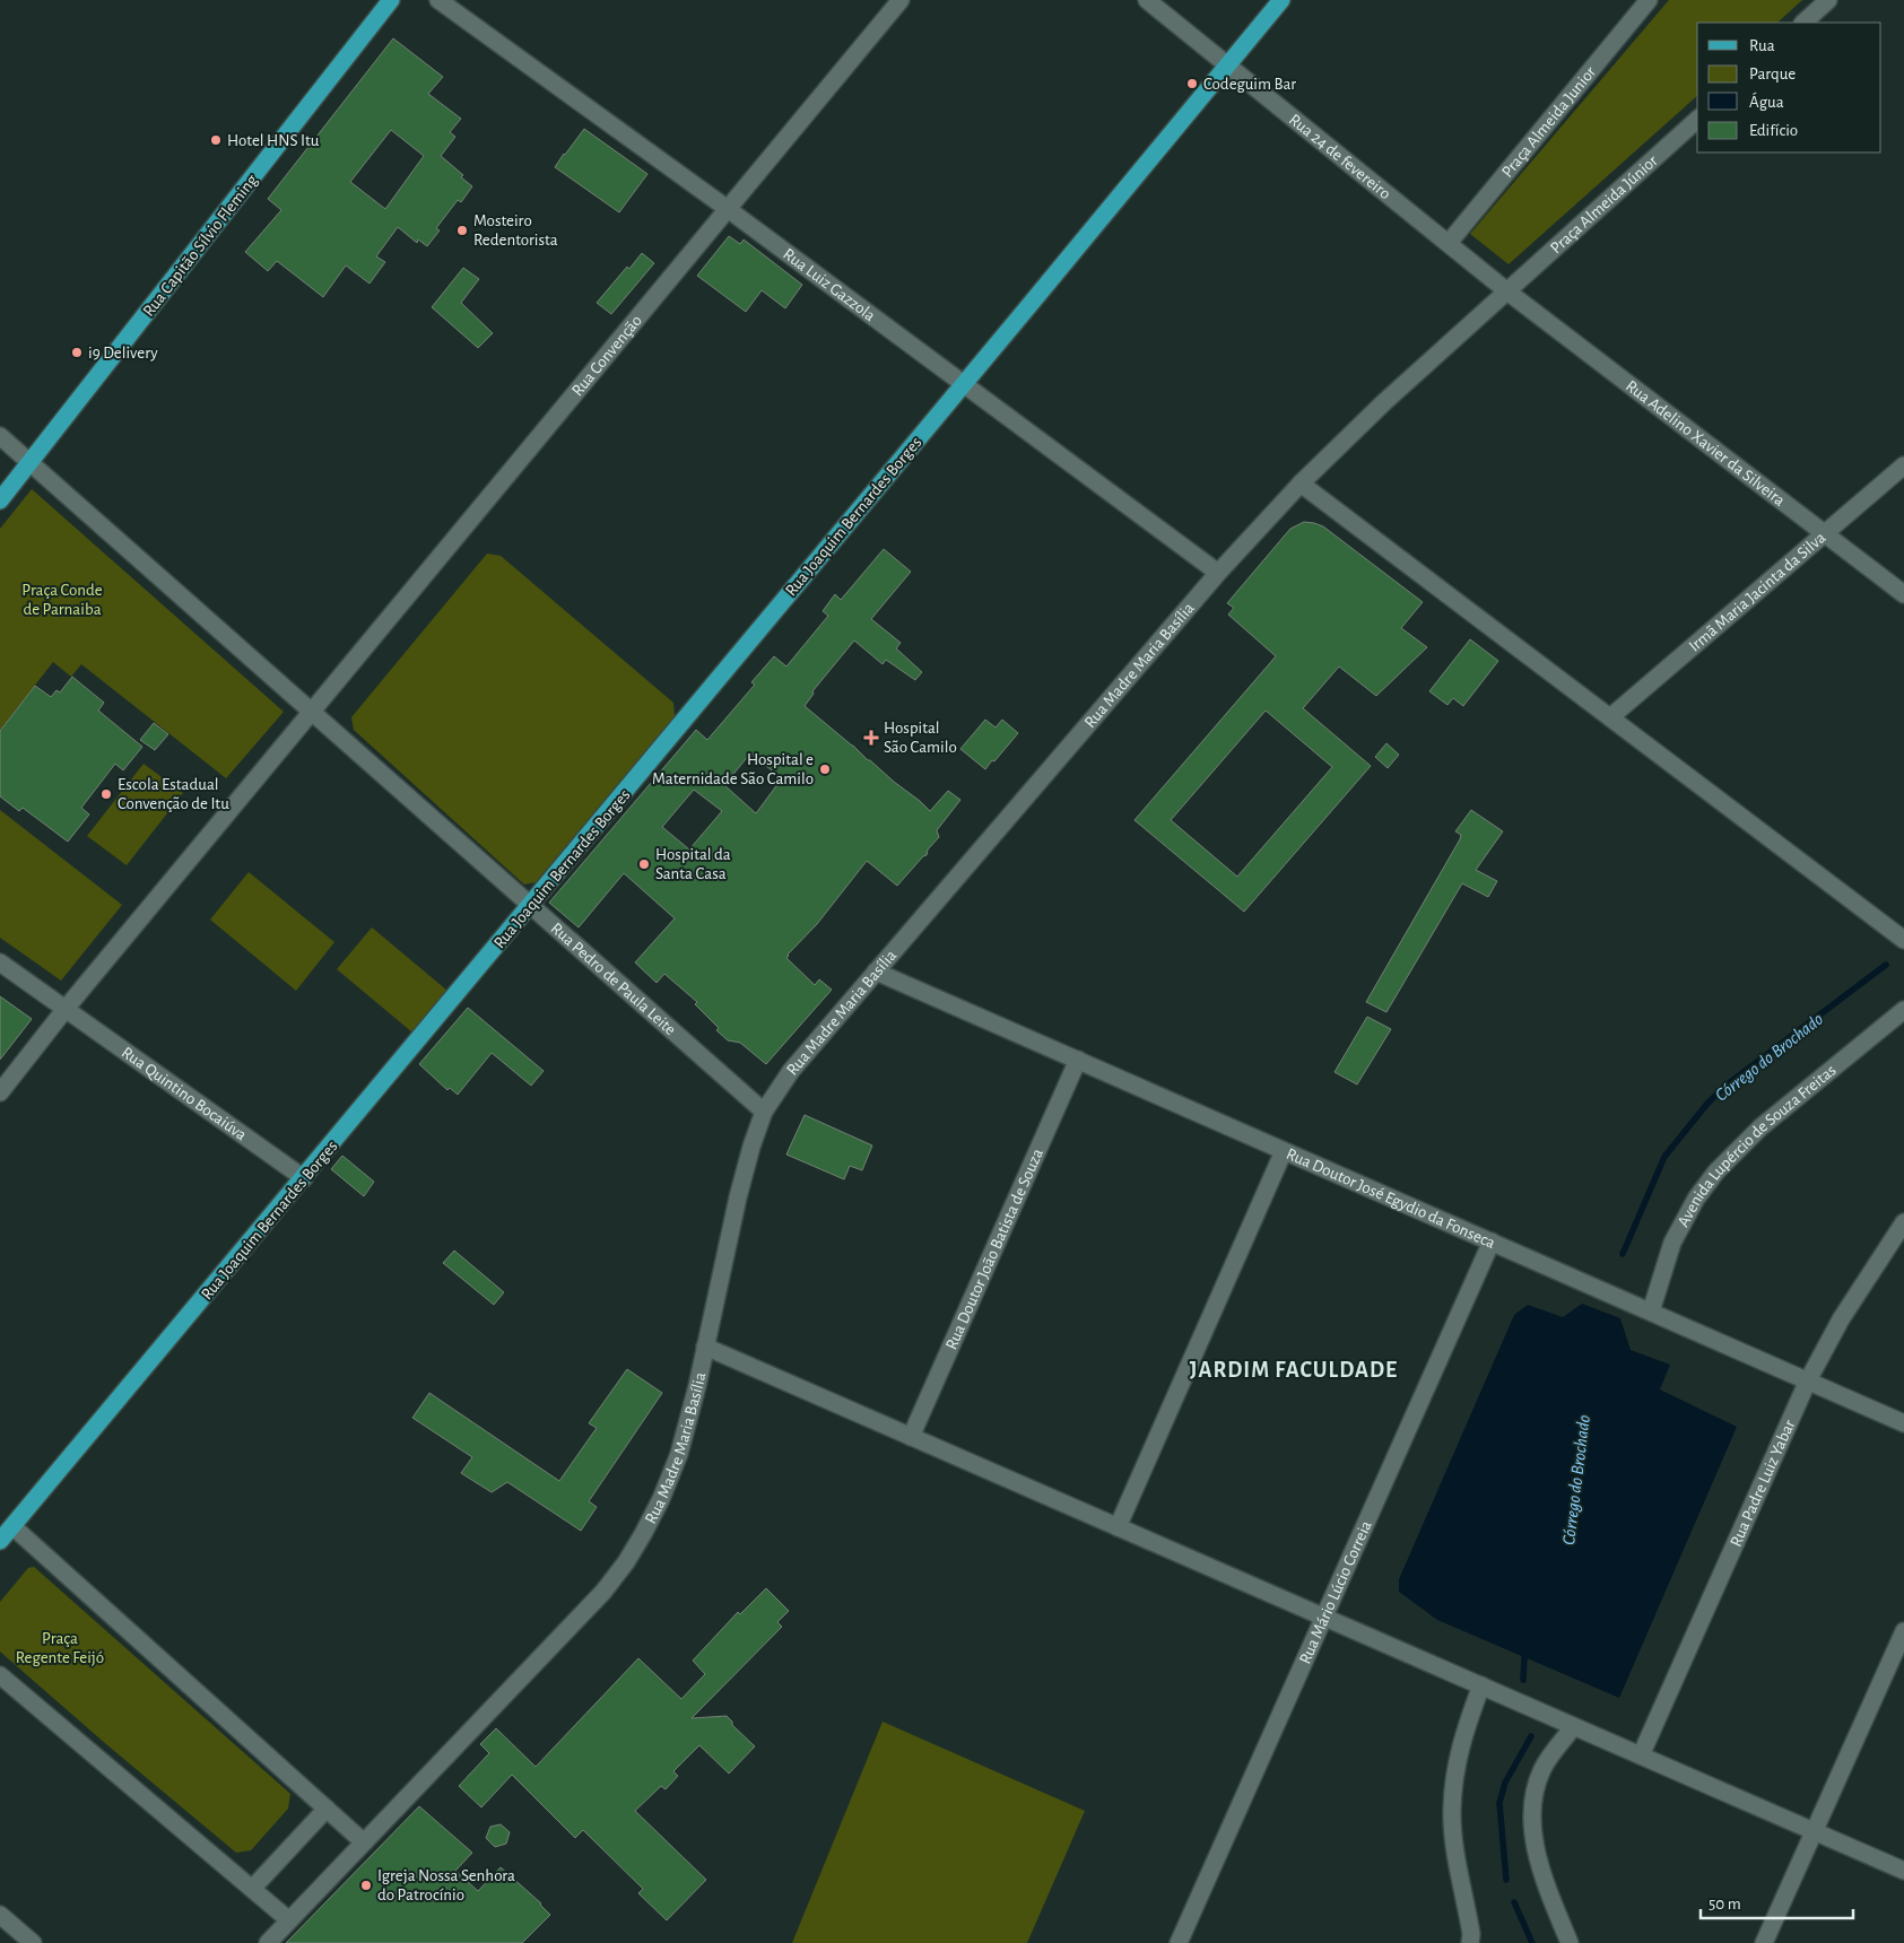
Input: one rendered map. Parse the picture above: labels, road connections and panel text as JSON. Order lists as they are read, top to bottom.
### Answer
{
  "streets": {
    "main road": ["Rua Capitão Sílvio Fleming", "Rua Joaquim Bernardes Borges"],
    "street": [
      "Praça Almeida Junior",
      "Rua 24 de fevereiro",
      "Praça Almeida Júnior",
      "Rua Luiz Gazzola",
      "Rua Convenção",
      "Rua Adelino Xavier da Silveira",
      "Irmã Maria Jacinta da Silva",
      "Rua Madre Maria Basília",
      "Rua Pedro de Paula Leite",
      "Rua Quintino Bocaiúva",
      "Avenida Lupércio de Souza Freitas",
      "Rua Doutor José Egydio da Fonseca",
      "Rua Doutor João Batista de Souza",
      "Rua Padre Luiz Yabar",
      "Rua Mário Lúcio Correia"
    ]
  },
  "crossings": [
    ["Praça Almeida Junior", "Rua 24 de fevereiro"],
    ["Rua 24 de fevereiro", "Praça Almeida Júnior"],
    ["Rua 24 de fevereiro", "Rua Adelino Xavier da Silveira"],
    ["Rua 24 de fevereiro", "Rua Joaquim Bernardes Borges"],
    ["Rua 24 de fevereiro", "Rua Madre Maria Basília"],
    ["Praça Almeida Júnior", "Rua Adelino Xavier da Silveira"],
    ["Praça Almeida Júnior", "Rua Madre Maria Basília"],
    ["Rua Luiz Gazzola", "Rua Convenção"],
    ["Rua Luiz Gazzola", "Rua Joaquim Bernardes Borges"],
    ["Rua Luiz Gazzola", "Rua Madre Maria Basília"],
    ["Rua Convenção", "Rua Pedro de Paula Leite"],
    ["Rua Adelino Xavier da Silveira", "Irmã Maria Jacinta da Silva"],
    ["Rua Adelino Xavier da Silveira", "Rua Madre Maria Basília"],
    ["Rua Joaquim Bernardes Borges", "Rua Pedro de Paula Leite"],
    ["Rua Joaquim Bernardes Borges", "Rua Quintino Bocaiúva"],
    ["Rua Madre Maria Basília", "Rua Pedro de Paula Leite"],
    ["Rua Madre Maria Basília", "Rua Doutor José Egydio da Fonseca"],
    ["Avenida Lupércio de Souza Freitas", "Rua Doutor José Egydio da Fonseca"],
    ["Rua Doutor José Egydio da Fonseca", "Rua Doutor João Batista de Souza"],
    ["Rua Doutor José Egydio da Fonseca", "Rua Padre Luiz Yabar"],
    ["Rua Doutor José Egydio da Fonseca", "Rua Mário Lúcio Correia"]
  ],
  "districts": ["JARDIM FACULDADE"],
  "water": ["Córrego do Brochado"],
  "parks": ["Praça Conde de Parnaiba", "Praça Regente Feijó"],
  "places": {
    "other": [
      "Codeguim Bar",
      "Hotel HNS Itu",
      "Mosteiro Redentorista",
      "i9 Delivery",
      "Hospital e Maternidade São Camilo",
      "Escola Estadual Convenção de Itu",
      "Hospital da Santa Casa",
      "Igreja Nossa Senhora do Patrocínio"
    ],
    "health": ["Hospital São Camilo"]
  },
  "legend": [
    "Rua",
    "Parque",
    "Água",
    "Edifício"
  ],
  "scale_bar": "50 m"
}
